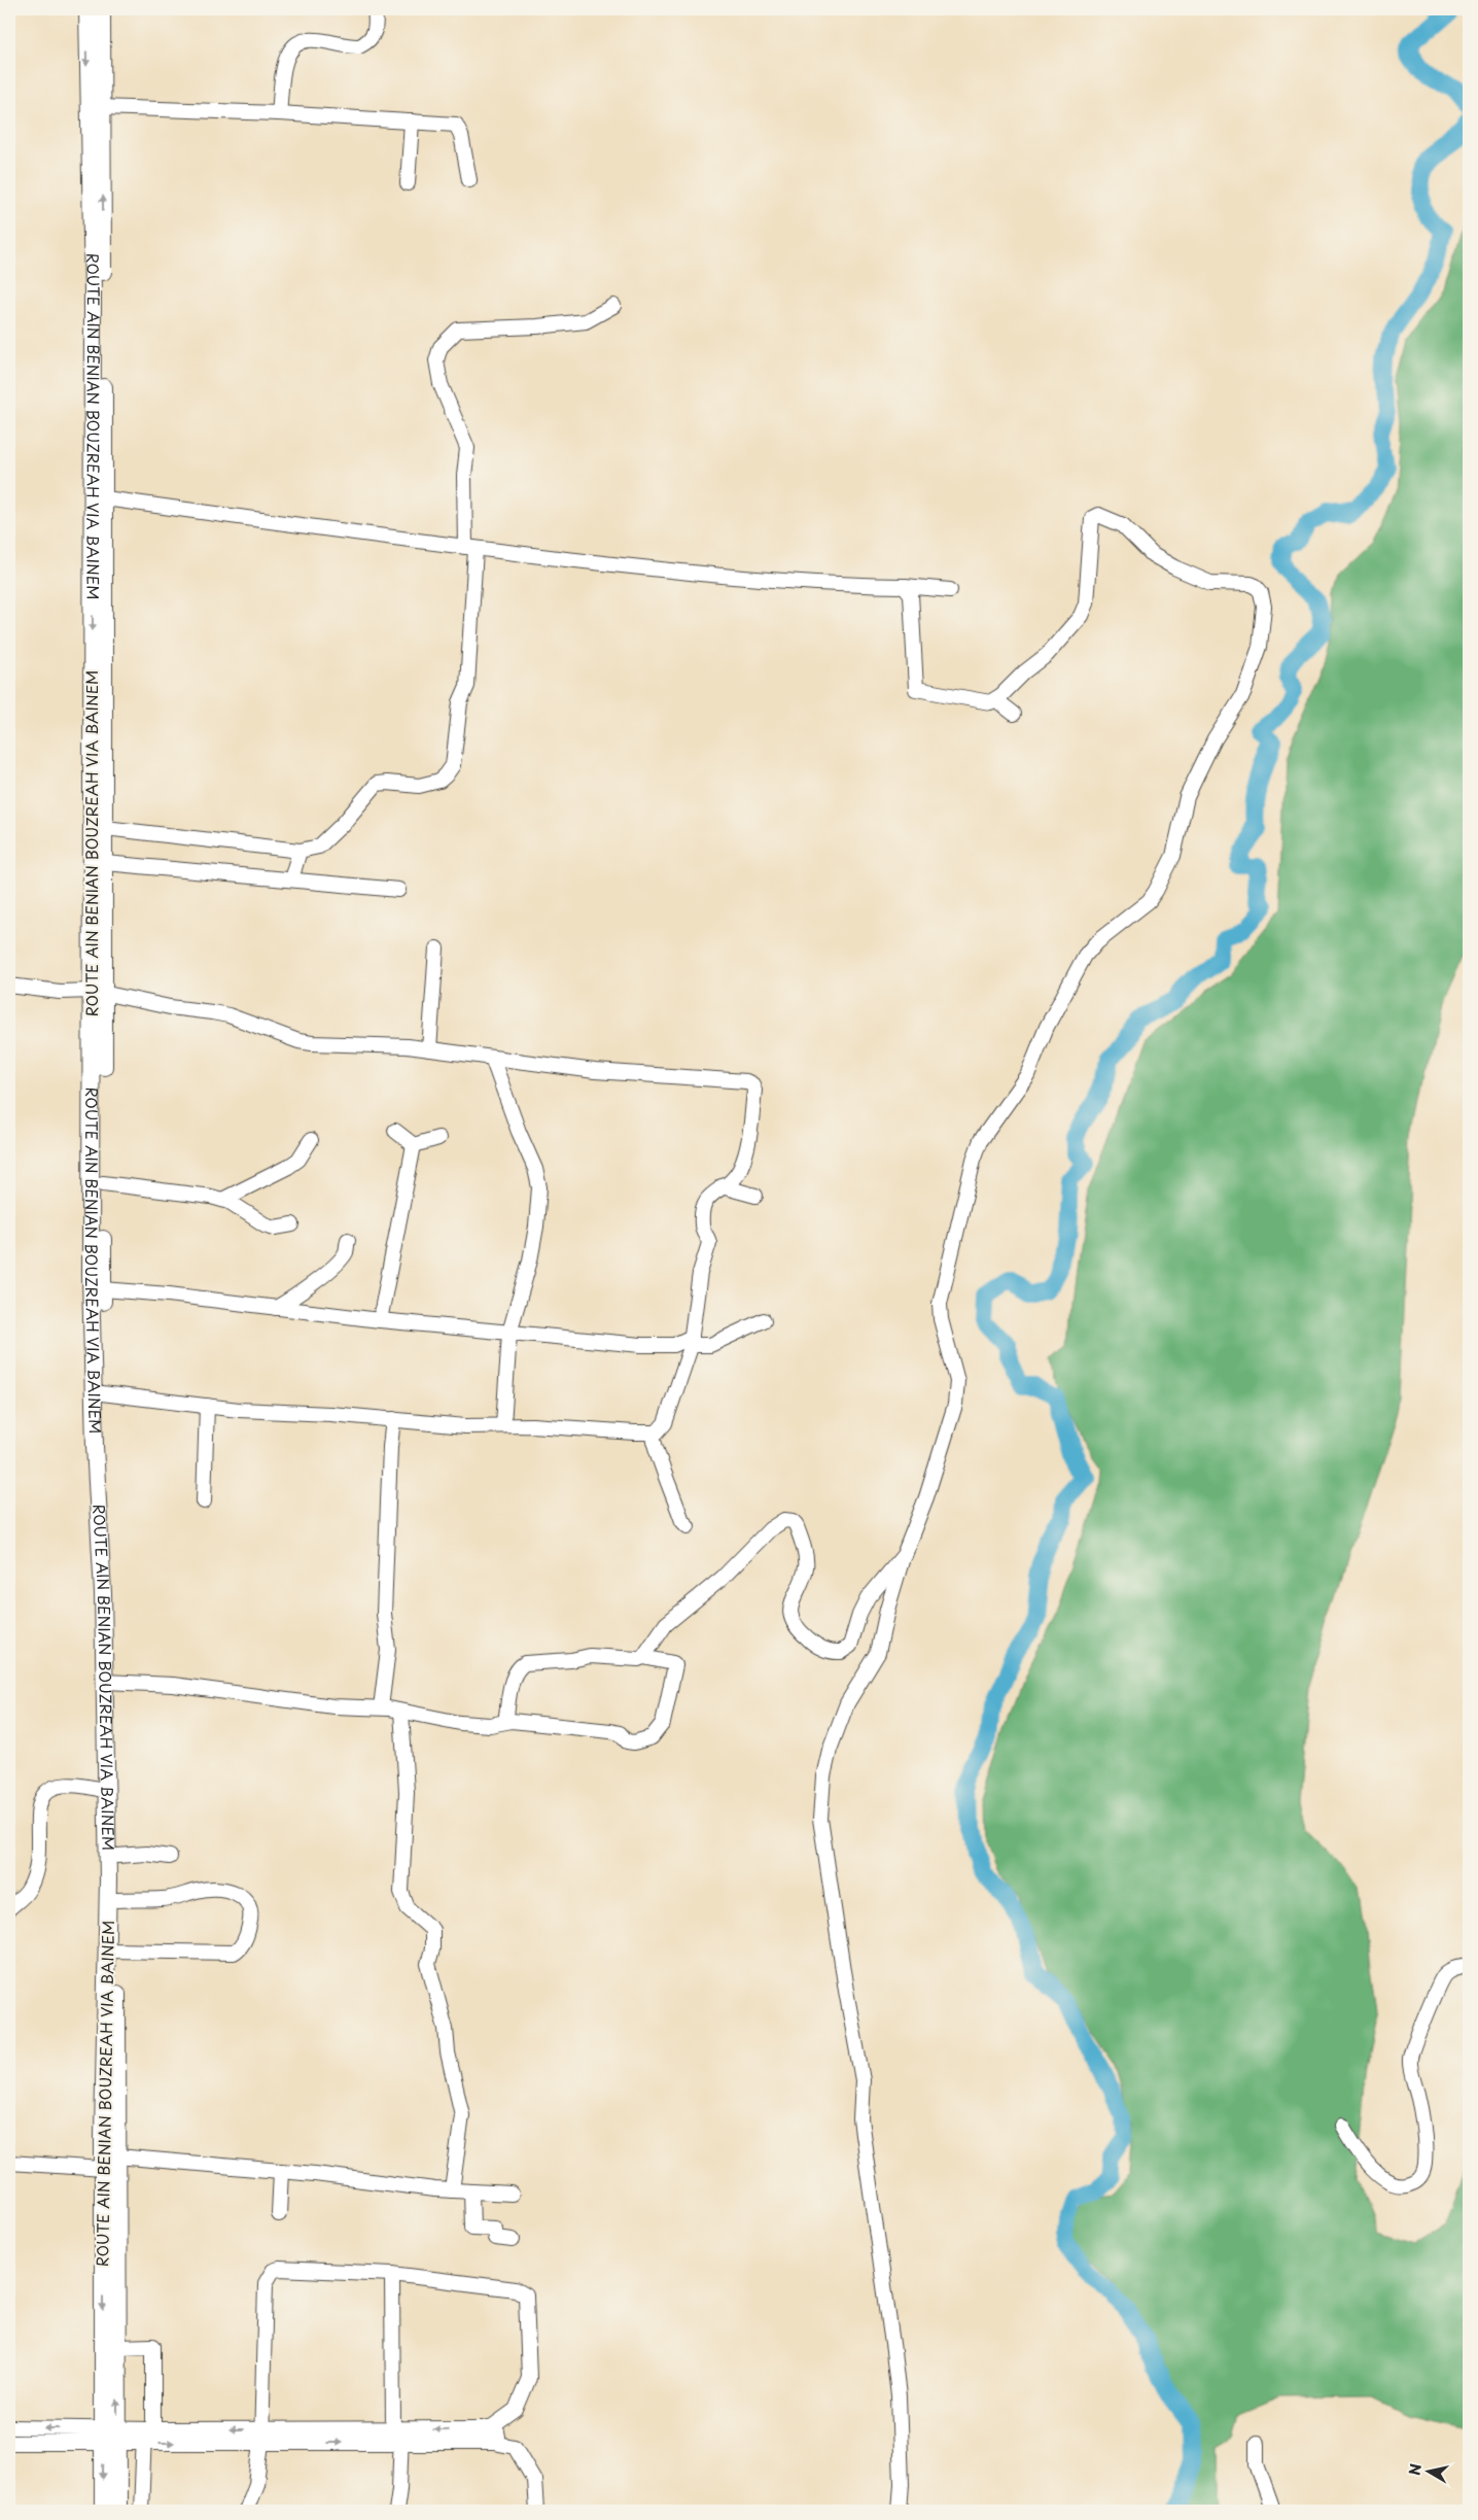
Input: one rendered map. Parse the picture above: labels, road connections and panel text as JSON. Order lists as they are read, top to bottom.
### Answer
{
  "streets": {
    "main road": ["ROUTE AIN BENIAN BOUZREAH VIA BAINEM"]
  },
  "north": "left"
}
